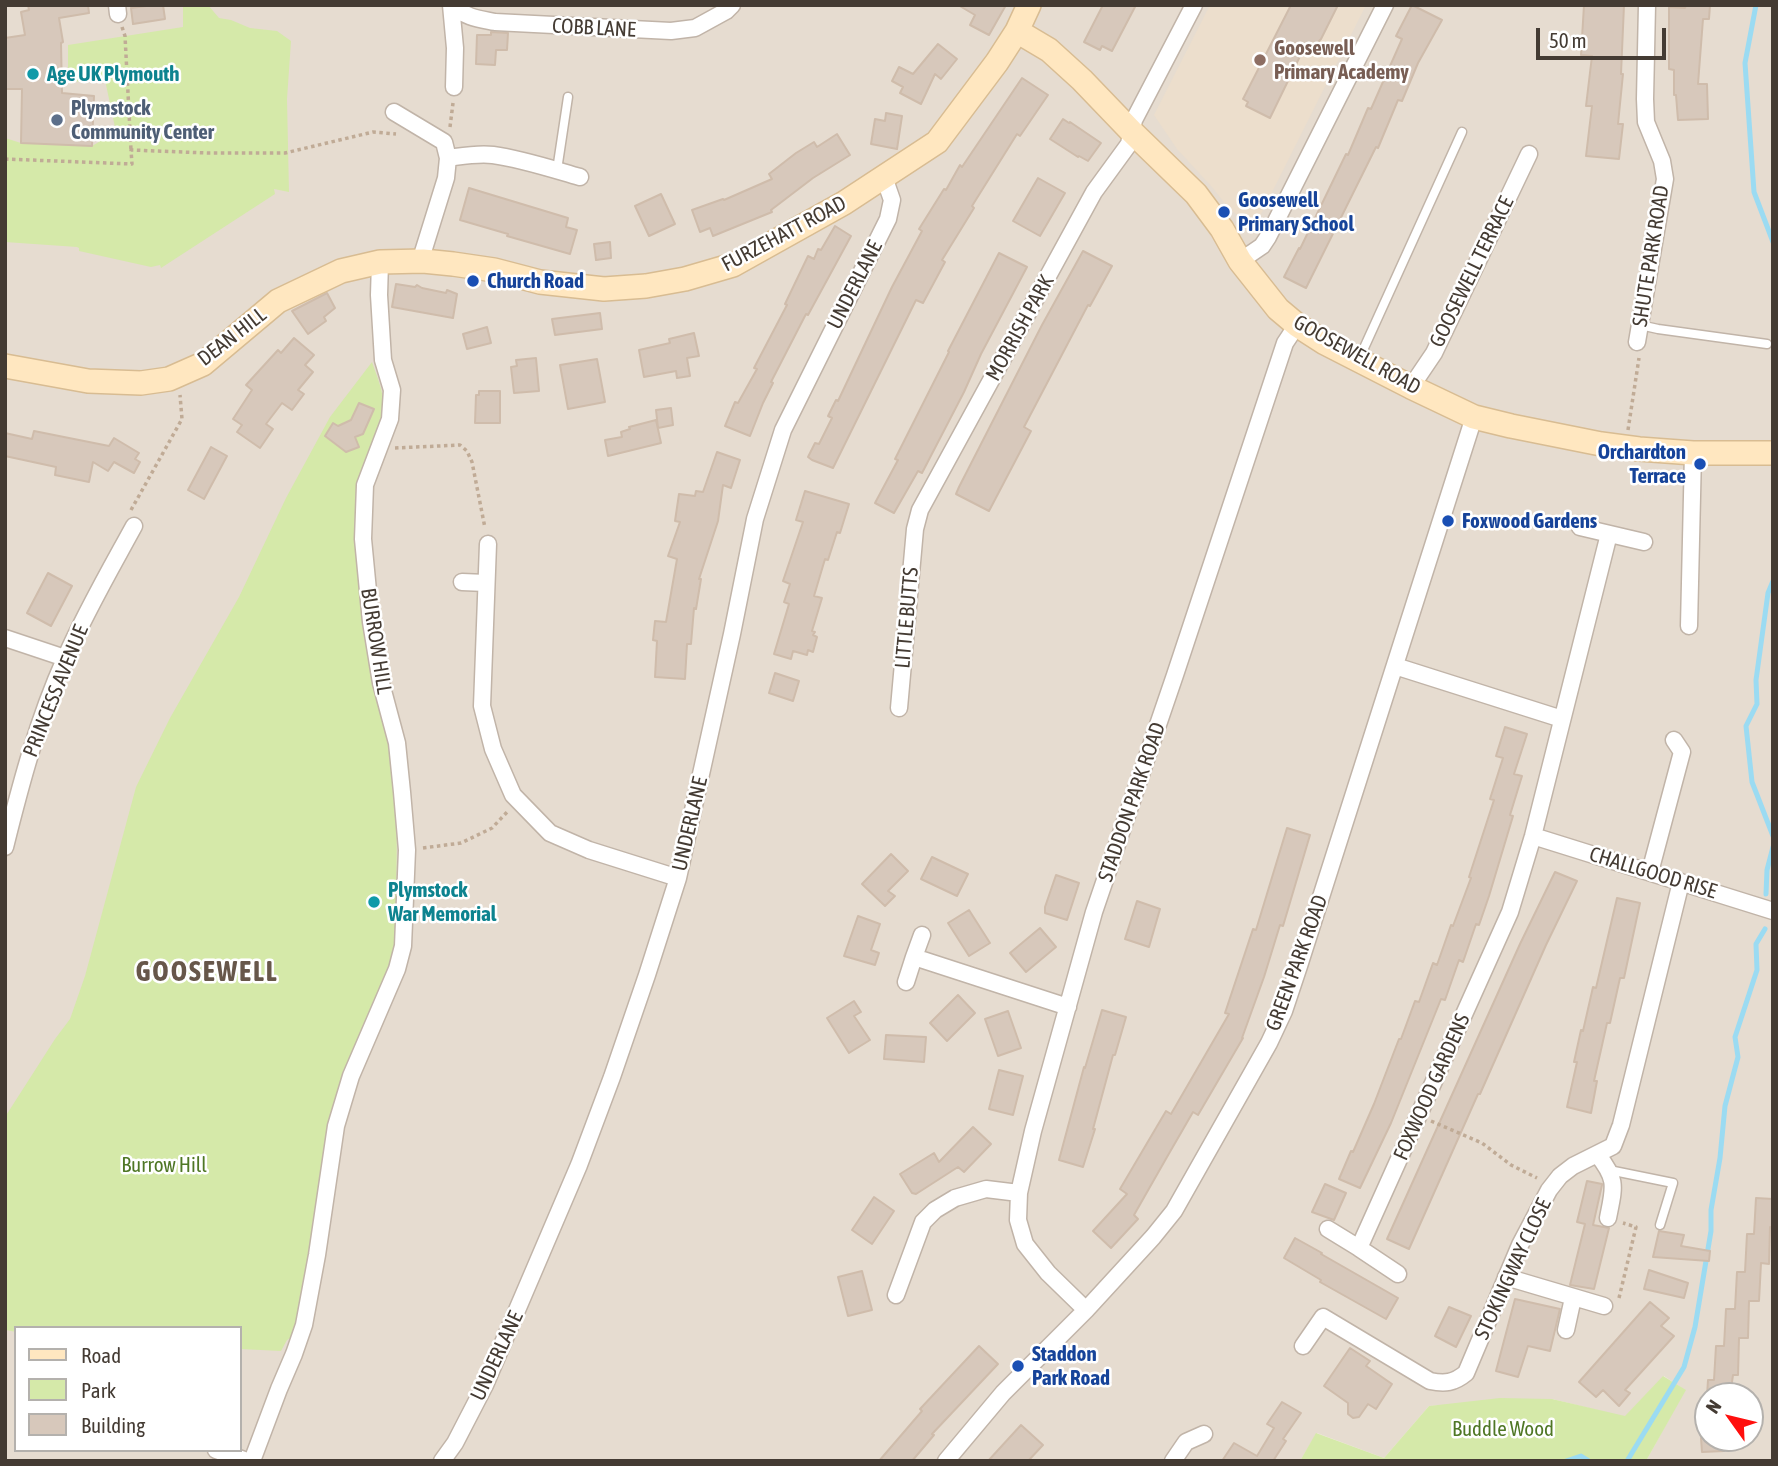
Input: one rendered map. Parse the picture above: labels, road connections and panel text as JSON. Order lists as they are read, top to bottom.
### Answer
{
  "streets": {
    "street": [
      "COBB LANE",
      "FURZEHATT ROAD",
      "SHUTE PARK ROAD",
      "GOOSEWELL TERRACE",
      "UNDERLANE",
      "MORRISH PARK",
      "DEAN HILL",
      "GOOSEWELL ROAD",
      "LITTLE BUTTS",
      "BURROW HILL",
      "PRINCESS AVENUE",
      "STADDON PARK ROAD",
      "CHALLGOOD RISE",
      "GREEN PARK ROAD",
      "FOXWOOD GARDENS",
      "STOKINGWAY CLOSE"
    ]
  },
  "crossings": [
    ["FURZEHATT ROAD", "UNDERLANE"],
    ["FURZEHATT ROAD", "DEAN HILL"],
    ["FURZEHATT ROAD", "GOOSEWELL ROAD"],
    ["GOOSEWELL TERRACE", "GOOSEWELL ROAD"],
    ["MORRISH PARK", "GOOSEWELL ROAD"],
    ["MORRISH PARK", "LITTLE BUTTS"],
    ["DEAN HILL", "BURROW HILL"],
    ["GOOSEWELL ROAD", "STADDON PARK ROAD"],
    ["GOOSEWELL ROAD", "GREEN PARK ROAD"],
    ["STADDON PARK ROAD", "GREEN PARK ROAD"],
    ["CHALLGOOD RISE", "FOXWOOD GARDENS"],
    ["CHALLGOOD RISE", "STOKINGWAY CLOSE"]
  ],
  "districts": ["GOOSEWELL"],
  "parks": ["Burrow Hill", "Buddle Wood"],
  "places": [
    "Goosewell Primary Academy",
    "Age UK Plymouth",
    "Plymstock Community Center",
    "Goosewell Primary School",
    "Church Road",
    "Orchardton Terrace",
    "Foxwood Gardens",
    "Plymstock War Memorial",
    "Staddon Park Road"
  ],
  "legend": ["Road", "Park", "Building"],
  "scale_bar": "50 m",
  "north": "top left"
}
